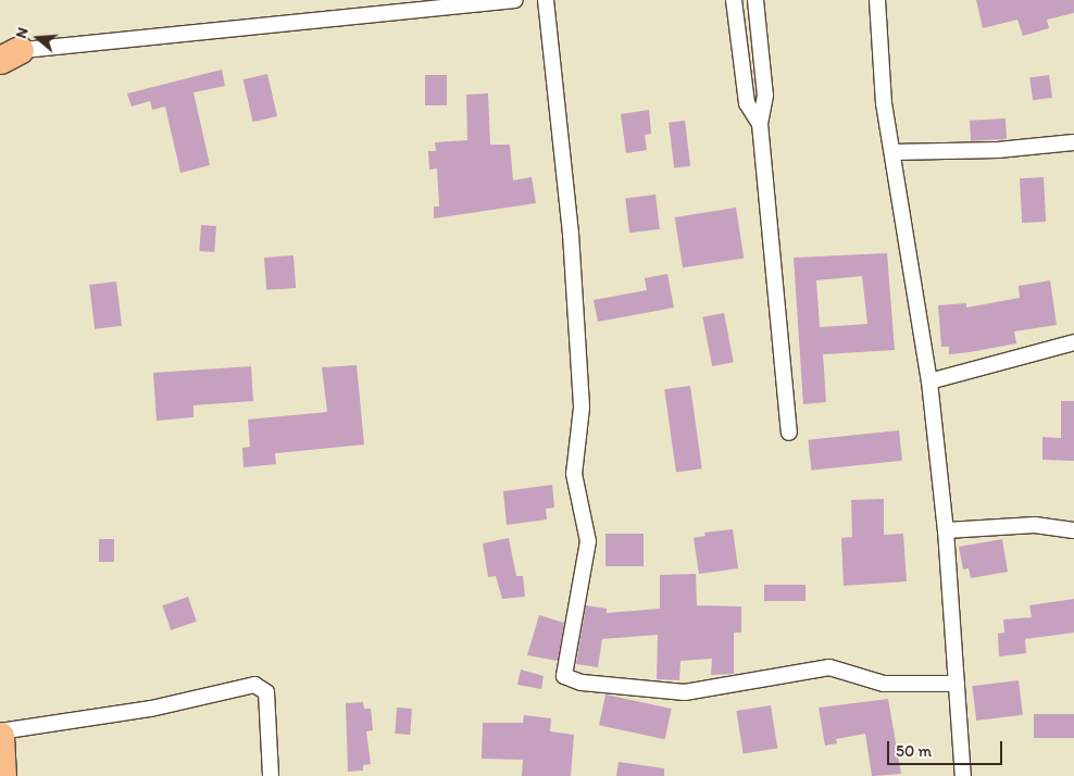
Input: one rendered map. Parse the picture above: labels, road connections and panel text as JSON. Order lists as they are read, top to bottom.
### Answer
{
  "scale_bar": "50 m",
  "north": "left"
}
